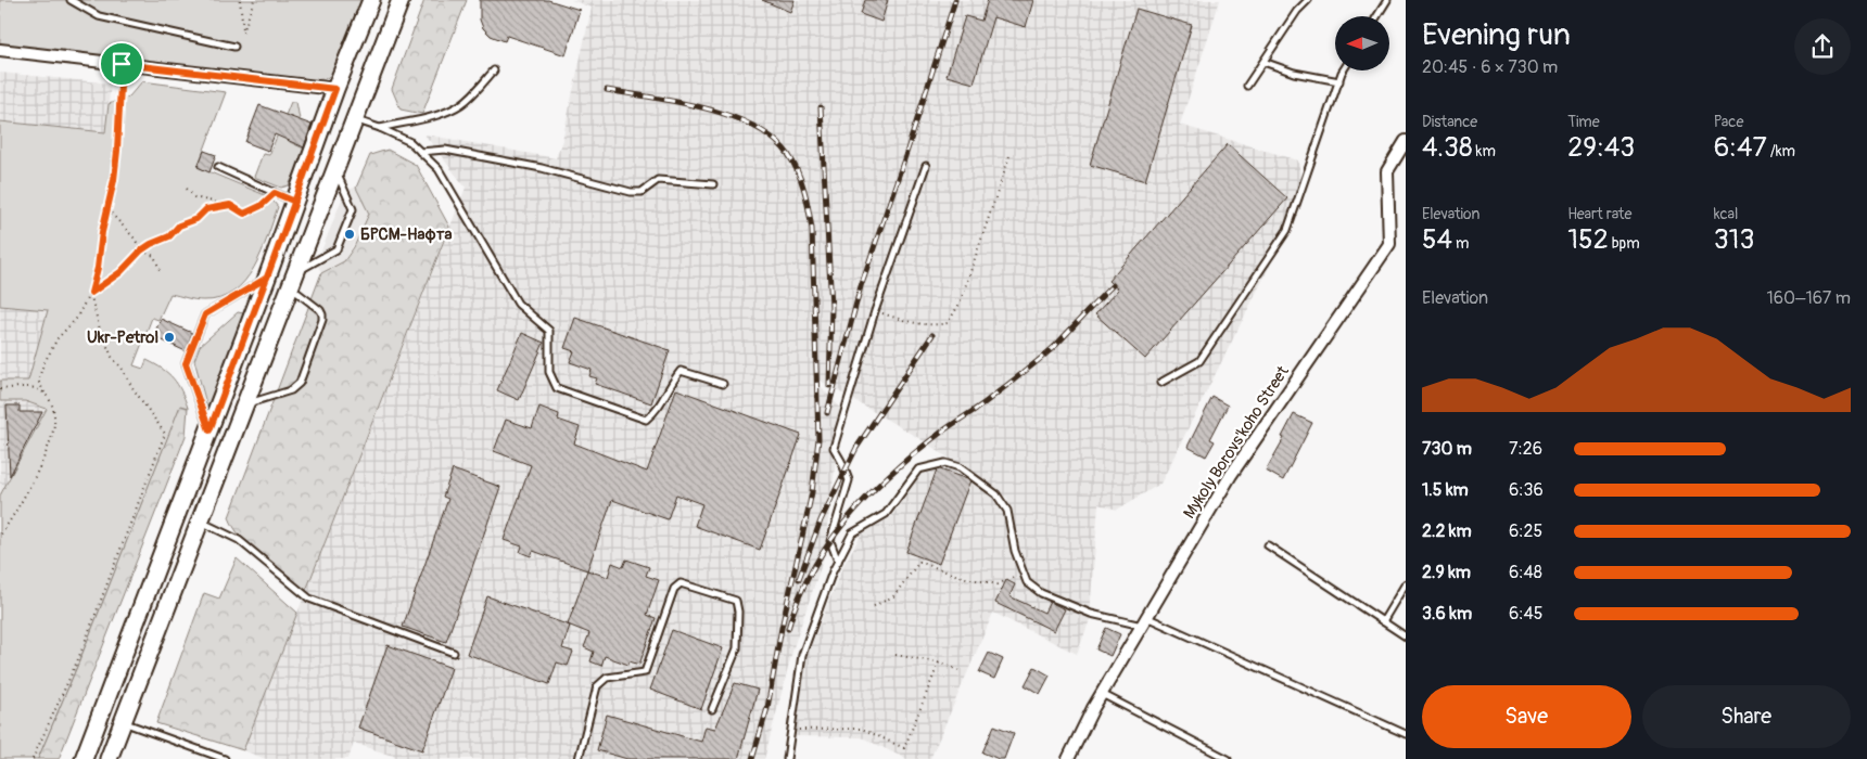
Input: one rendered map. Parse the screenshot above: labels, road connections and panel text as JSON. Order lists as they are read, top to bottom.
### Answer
{
  "streets": {
    "street": ["Mykoly Borovs'koho Street"]
  },
  "places": ["БРСМ-Нафта", "Ukr-Petrol"],
  "north": "left",
  "page": {
    "heading": ["Evening run", "20:45 · 6 × 730 m"],
    "stats": [
      ["Distance", "4.38 km"],
      ["Time", "29:43"],
      ["Pace", "6:47 /km"],
      ["Elevation", "54 m"],
      ["Heart rate", "152 bpm"],
      ["kcal", "313"]
    ],
    "chart": ["Elevation", "160–167 m"],
    "list": [
      {
        "name": "730 m",
        "note": "7:26"
      },
      {
        "name": "1.5 km",
        "note": "6:36"
      },
      {
        "name": "2.2 km",
        "note": "6:25"
      },
      {
        "name": "2.9 km",
        "note": "6:48"
      },
      {
        "name": "3.6 km",
        "note": "6:45"
      }
    ],
    "buttons": ["Save", "Share"]
  }
}
